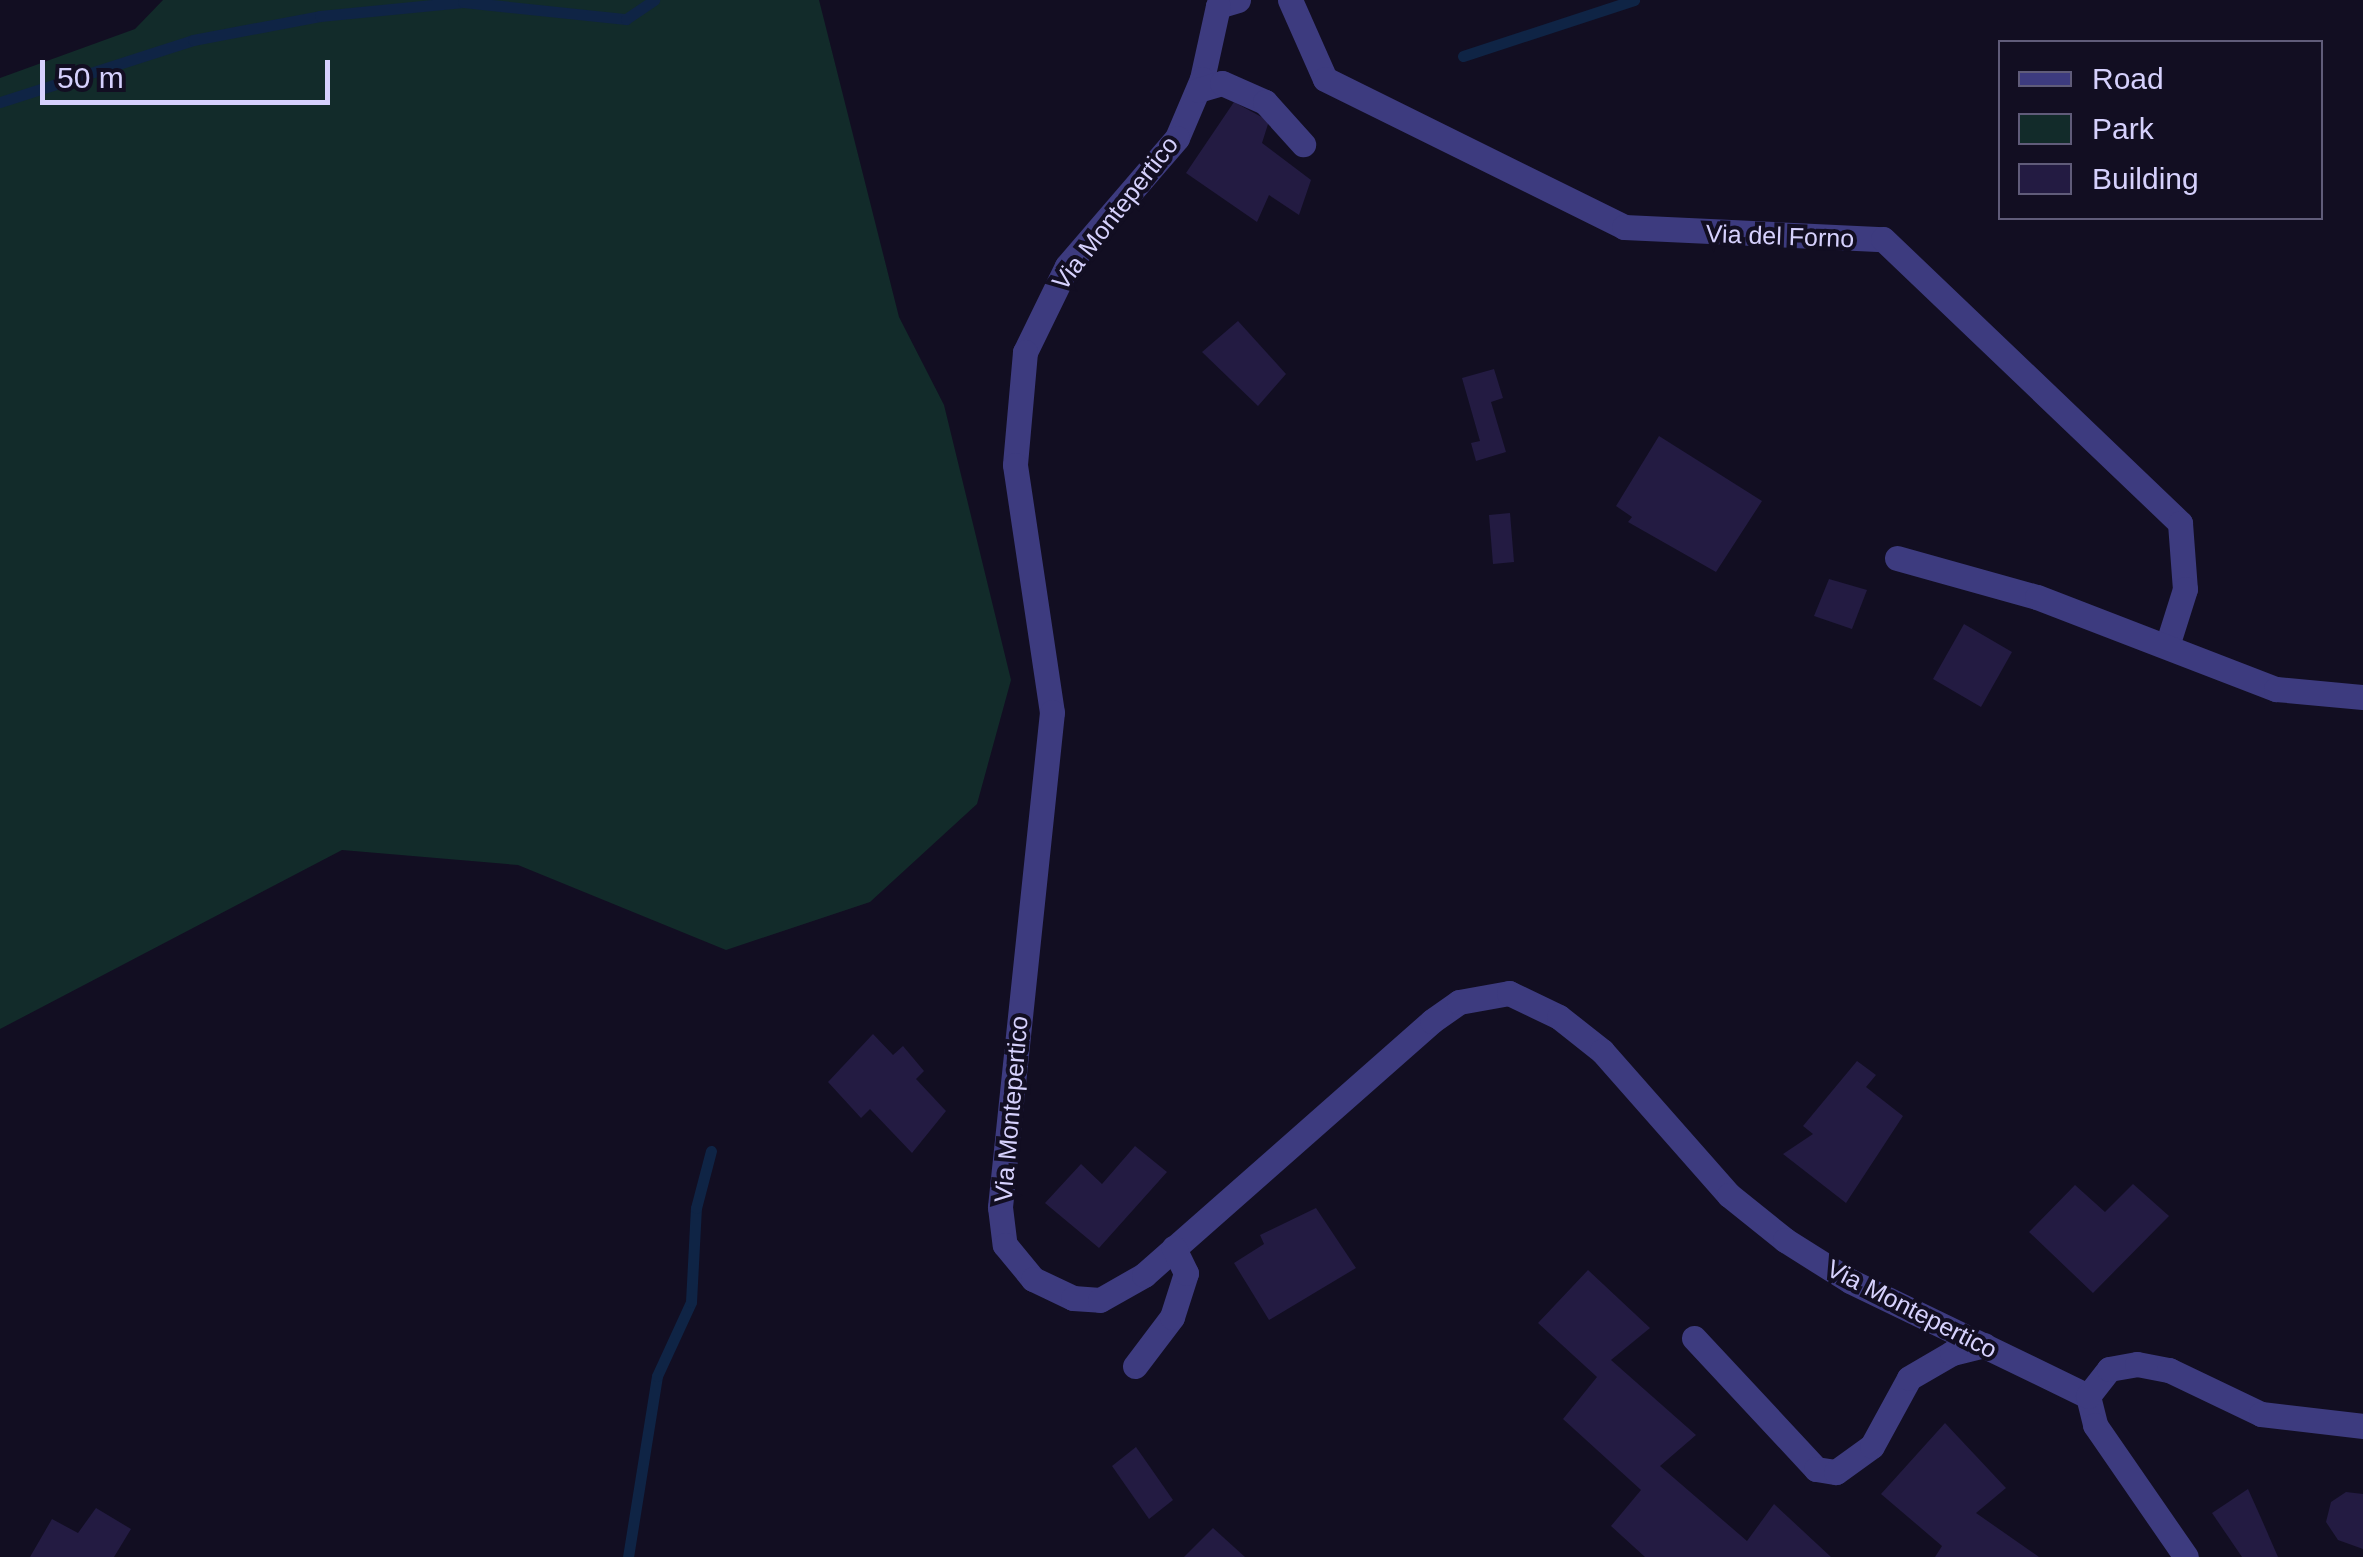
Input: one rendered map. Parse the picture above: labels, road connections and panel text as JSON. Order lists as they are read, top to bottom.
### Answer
{
  "streets": {
    "street": ["Via Montepertico", "Via del Forno"]
  },
  "legend": ["Road", "Park", "Building"],
  "scale_bar": "50 m"
}
